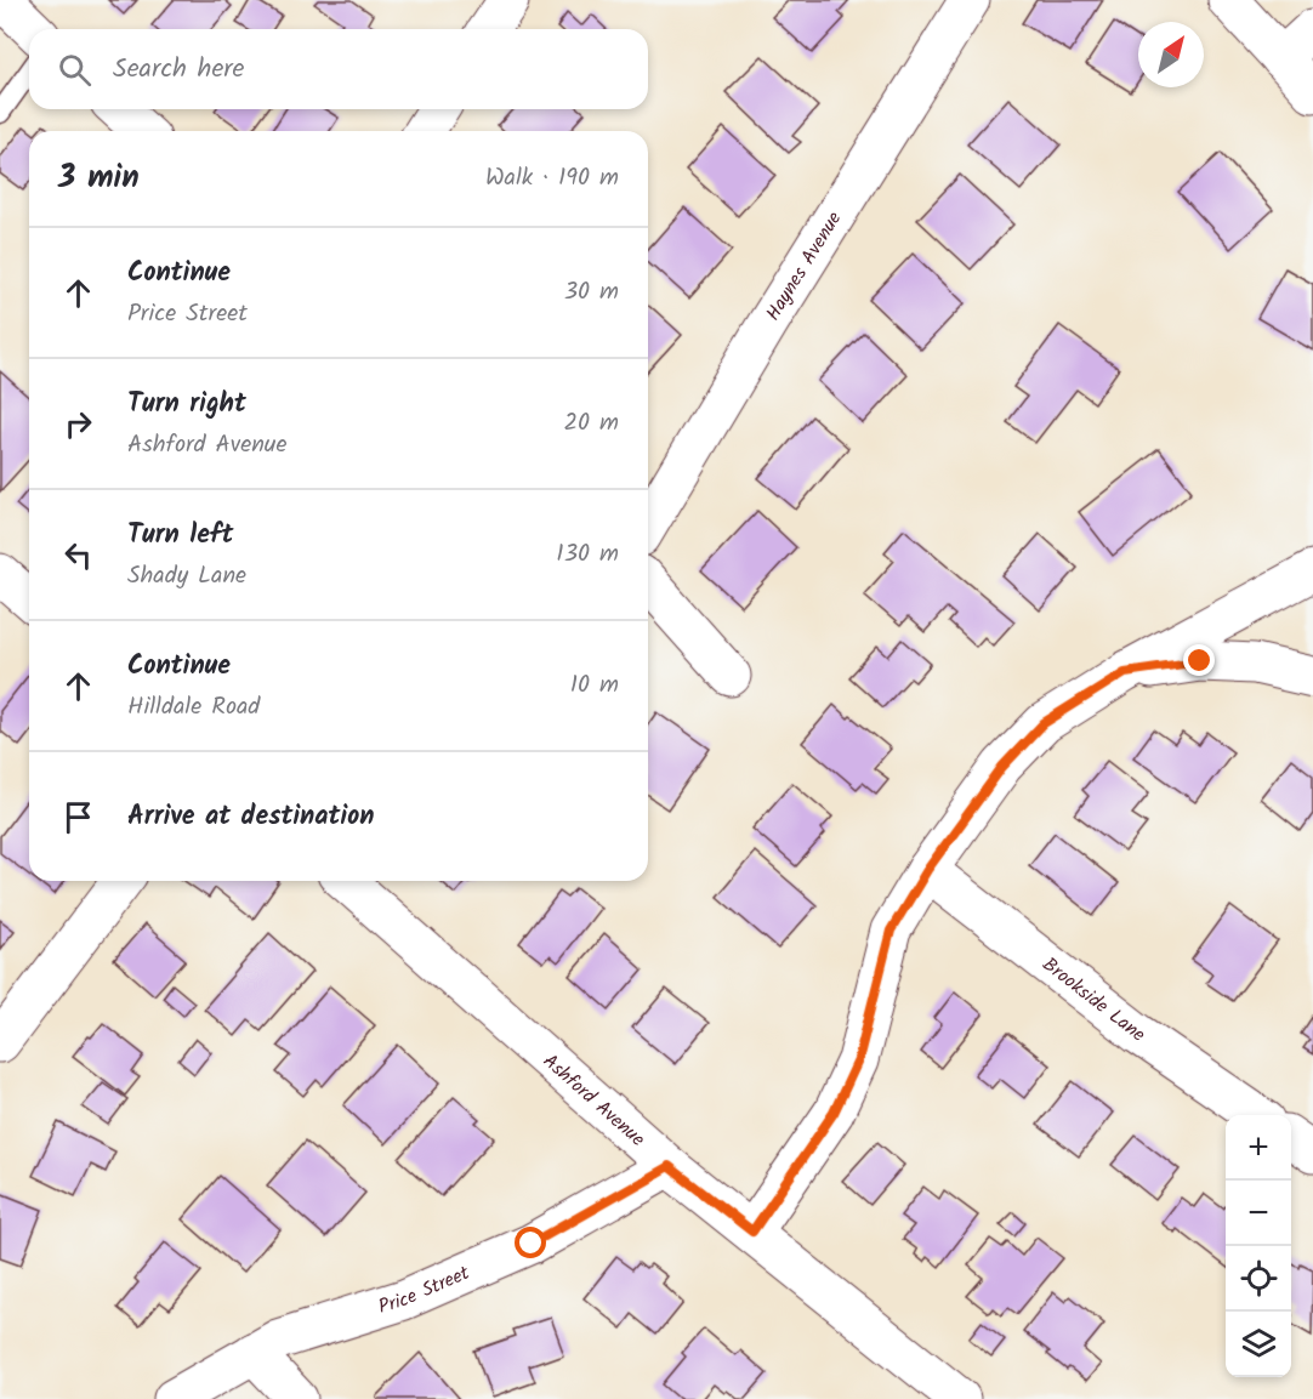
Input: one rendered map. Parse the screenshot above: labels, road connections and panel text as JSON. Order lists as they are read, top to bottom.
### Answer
{
  "streets": {
    "street": [
      "Haynes Avenue",
      "Brookside Lane",
      "Ashford Avenue",
      "Price Street"
    ]
  },
  "crossings": [
    ["Ashford Avenue", "Price Street"]
  ],
  "north": "top right",
  "page": {
    "search": "Search here",
    "heading": ["3 min", "Walk · 190 m"],
    "list": [
      ["Continue", "Price Street", "30 m"],
      ["Turn right", "Ashford Avenue", "20 m"],
      ["Turn left", "Shady Lane", "130 m"],
      ["Continue", "Hilldale Road", "10 m"],
      "Arrive at destination"
    ],
    "map_buttons": ["+", "−"]
  }
}
